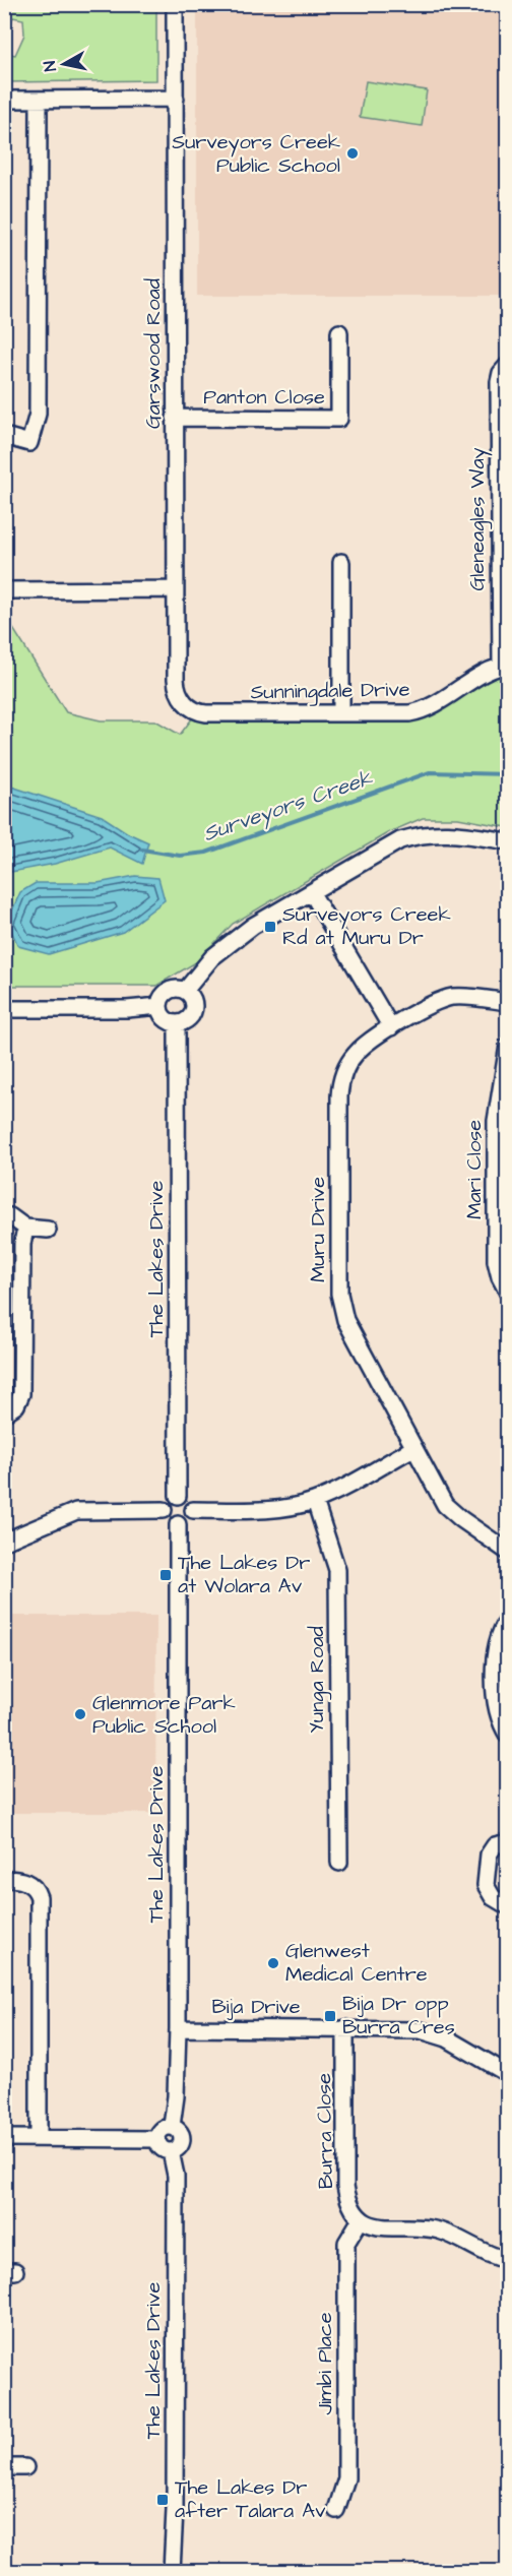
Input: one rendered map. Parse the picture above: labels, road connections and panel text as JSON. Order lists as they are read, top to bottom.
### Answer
{
  "streets": {
    "street": [
      "Garswood Road",
      "Panton Close",
      "Gleneagles Way",
      "Sunningdale Drive",
      "Mari Close",
      "Muru Drive",
      "The Lakes Drive",
      "Yunga Road",
      "Bija Drive",
      "Burra Close",
      "Jimbi Place"
    ]
  },
  "crossings": [
    ["Garswood Road", "Panton Close"],
    ["Garswood Road", "Sunningdale Drive"],
    ["Gleneagles Way", "Sunningdale Drive"],
    ["The Lakes Drive", "Bija Drive"],
    ["Bija Drive", "Burra Close"],
    ["Burra Close", "Jimbi Place"]
  ],
  "water": ["Surveyors Creek"],
  "places": {
    "other": ["Surveyors Creek Public School", "Glenmore Park Public School", "Glenwest Medical Centre"],
    "transit": [
      "Surveyors Creek Rd at Muru Dr",
      "The Lakes Dr at Wolara Av",
      "Bija Dr opp Burra Cres",
      "The Lakes Dr after Talara Av"
    ]
  },
  "north": "left"
}
